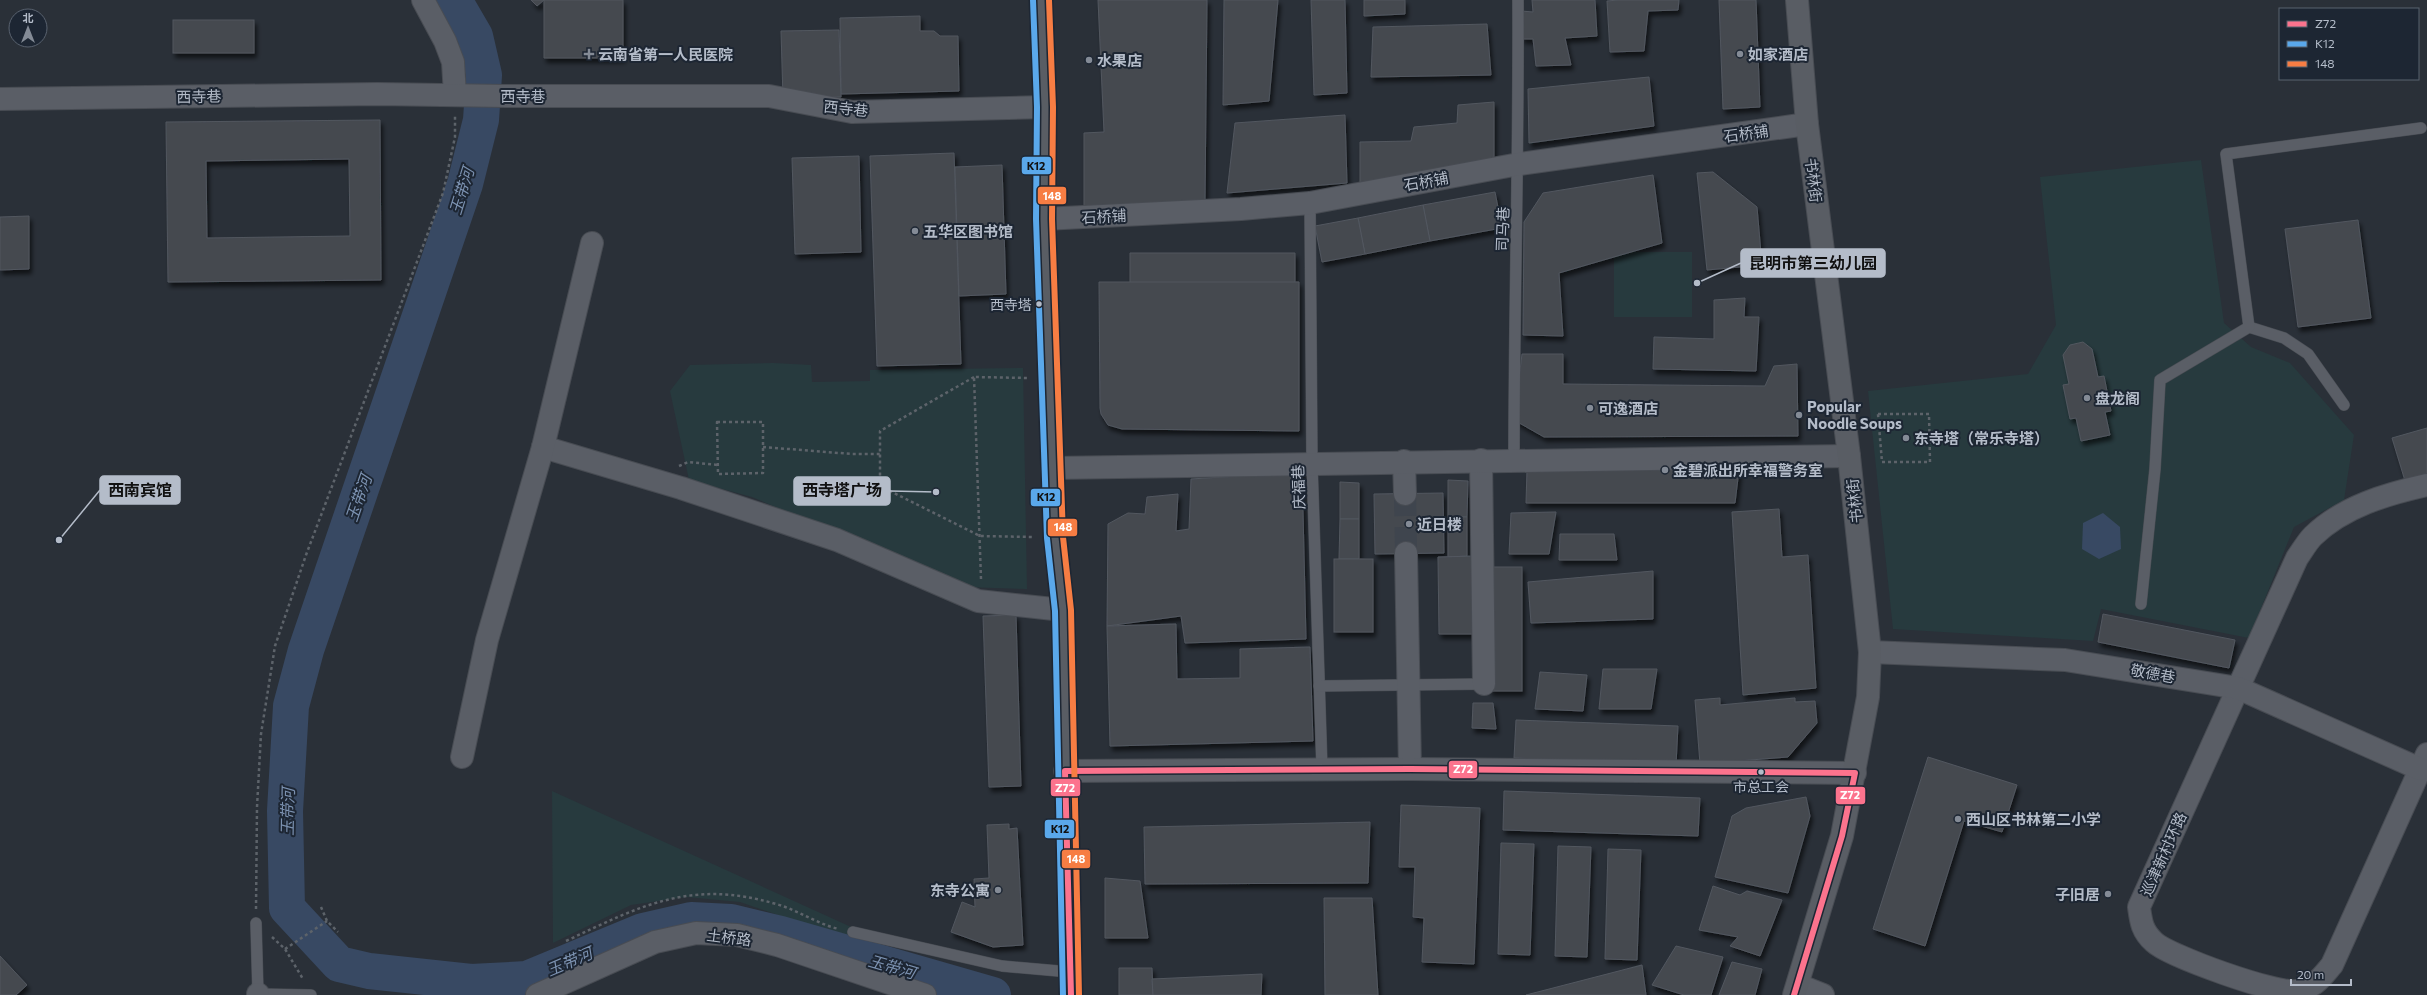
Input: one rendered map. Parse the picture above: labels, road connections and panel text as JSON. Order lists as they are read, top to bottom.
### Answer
{
  "streets": {
    "street": [
      "西寺巷",
      "石桥铺",
      "书林街",
      "敬德巷",
      "巡津新村环路",
      "土桥路"
    ],
    "lane": ["司马巷", "庆福巷"]
  },
  "crossings": [
    ["石桥铺", "书林街"],
    ["石桥铺", "司马巷"],
    ["石桥铺", "庆福巷"],
    ["书林街", "敬德巷"],
    ["敬德巷", "巡津新村环路"]
  ],
  "water": ["玉带河"],
  "places": {
    "health": ["云南省第一人民医院"],
    "other": [
      "如家酒店",
      "水果店",
      "五华区图书馆",
      "昆明市第三幼儿园",
      "西寺塔",
      "盘龙阁",
      "可逸酒店",
      "Popular Noodle Soups",
      "东寺塔（常乐寺塔）",
      "金碧派出所幸福警务室",
      "西寺塔广场",
      "近日楼",
      "西南宾馆",
      "市总工会",
      "西山区书林第二小学",
      "东寺公寓",
      "子旧居"
    ]
  },
  "lines": ["transit line K12", "transit line 148", "transit line Z72"],
  "legend": ["Z72", "K12", "148"],
  "scale_bar": "20 m",
  "north": "top"
}
